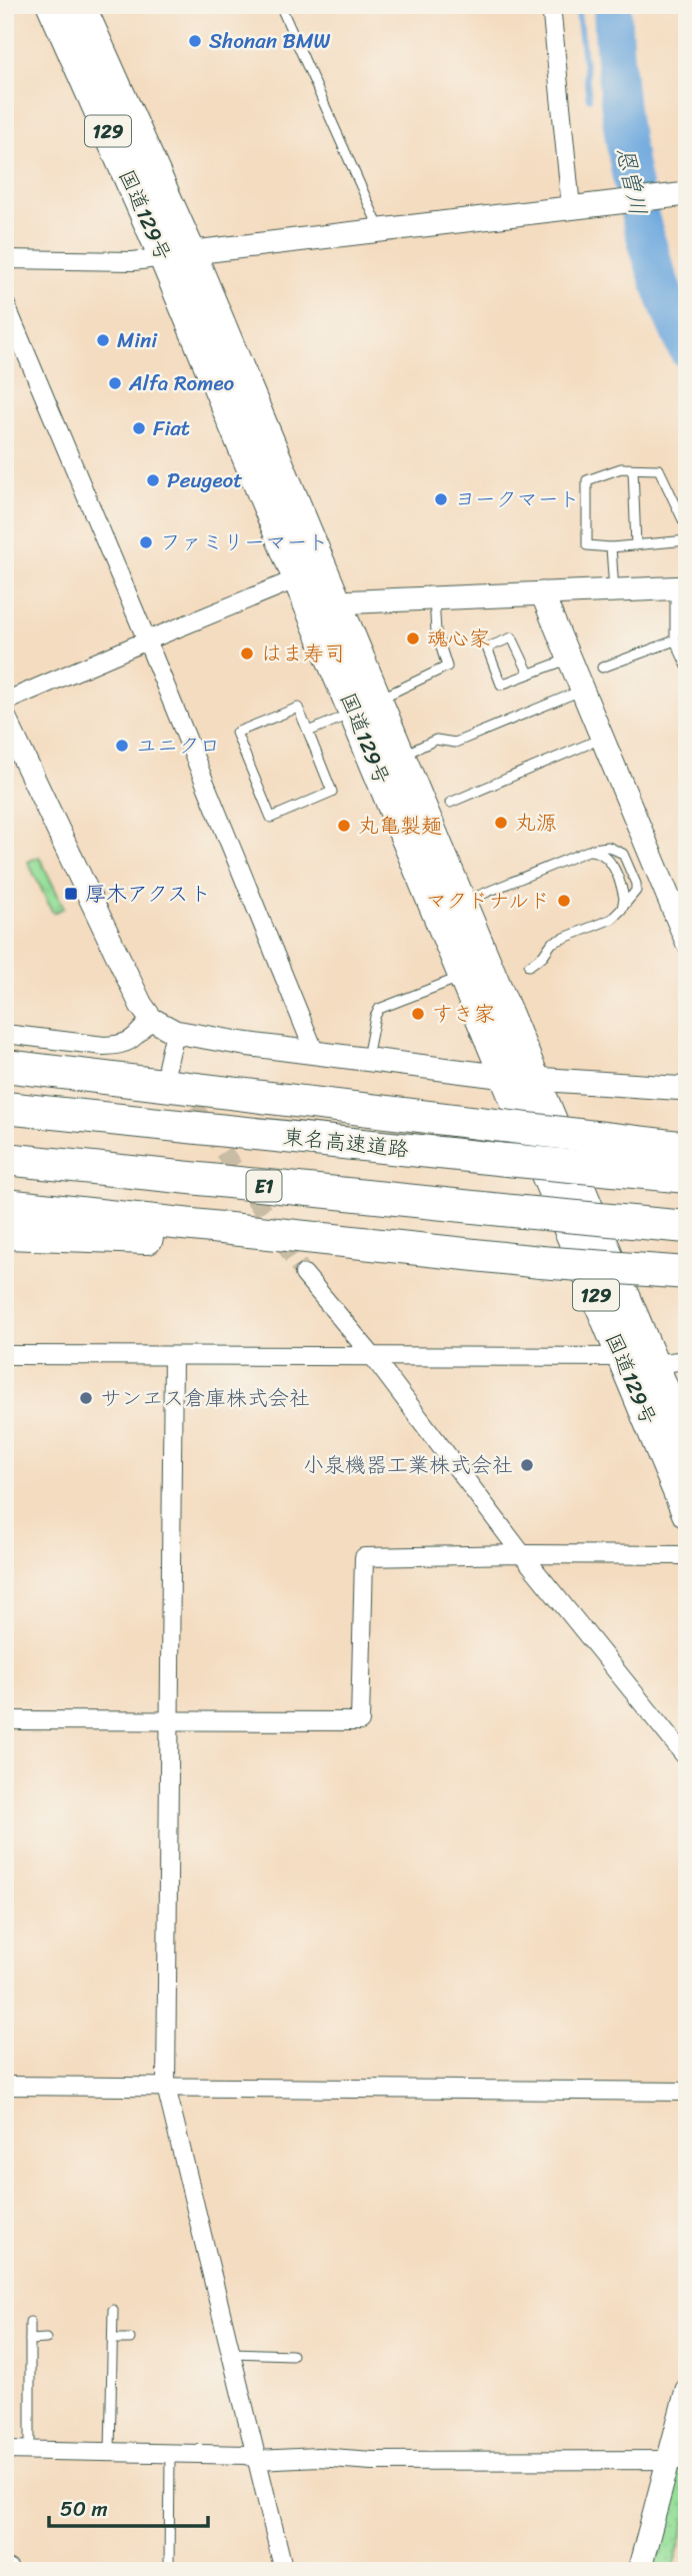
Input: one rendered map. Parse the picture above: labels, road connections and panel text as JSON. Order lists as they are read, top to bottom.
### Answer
{
  "streets": {
    "highway": [
      "129",
      "国道129号",
      "東名高速道路",
      "E1"
    ]
  },
  "water": ["恩曽川"],
  "places": {
    "other": [
      "Shonan BMW",
      "Mini",
      "Alfa Romeo",
      "Fiat",
      "Peugeot",
      "ヨークマート",
      "ファミリーマート",
      "魂心家",
      "はま寿司",
      "ユニクロ",
      "丸源",
      "丸亀製麺",
      "マクドナルド",
      "すき家",
      "サンヱス倉庫株式会社",
      "小泉機器工業株式会社"
    ],
    "transit": ["厚木アクスト"]
  },
  "scale_bar": "50 m"
}
